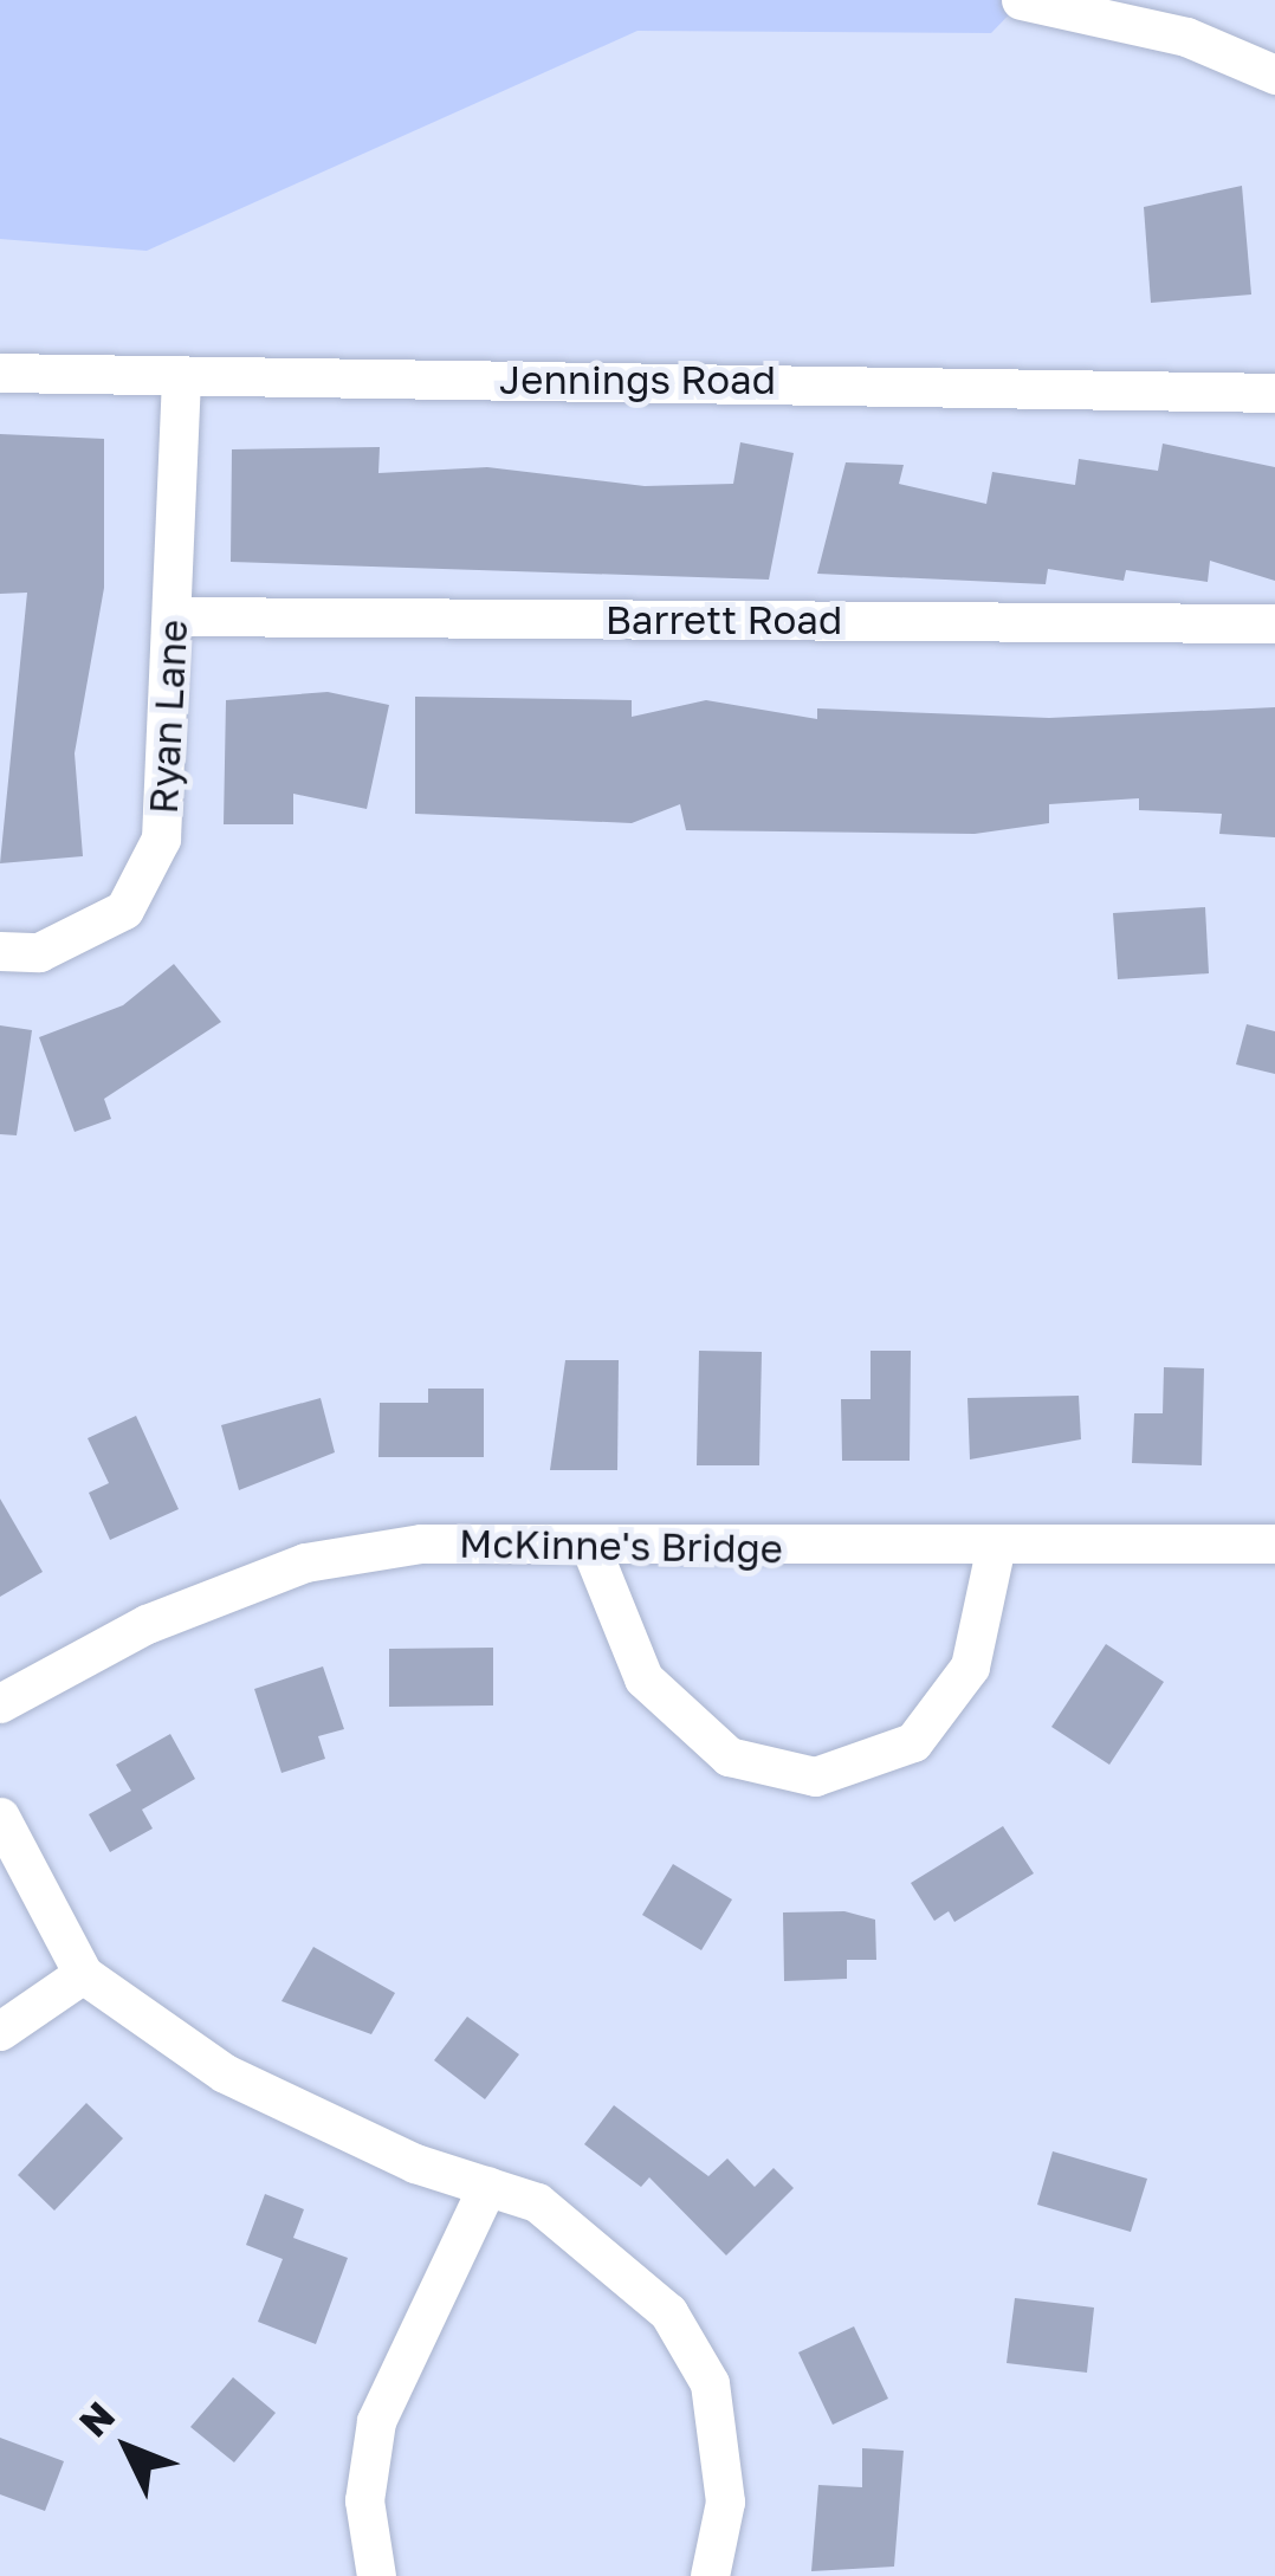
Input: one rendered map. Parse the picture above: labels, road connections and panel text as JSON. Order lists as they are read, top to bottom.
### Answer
{
  "streets": {
    "street": [
      "Jennings Road",
      "Barrett Road",
      "Ryan Lane",
      "McKinne's Bridge"
    ]
  },
  "crossings": [
    ["Jennings Road", "Ryan Lane"],
    ["Barrett Road", "Ryan Lane"]
  ],
  "north": "top left"
}
